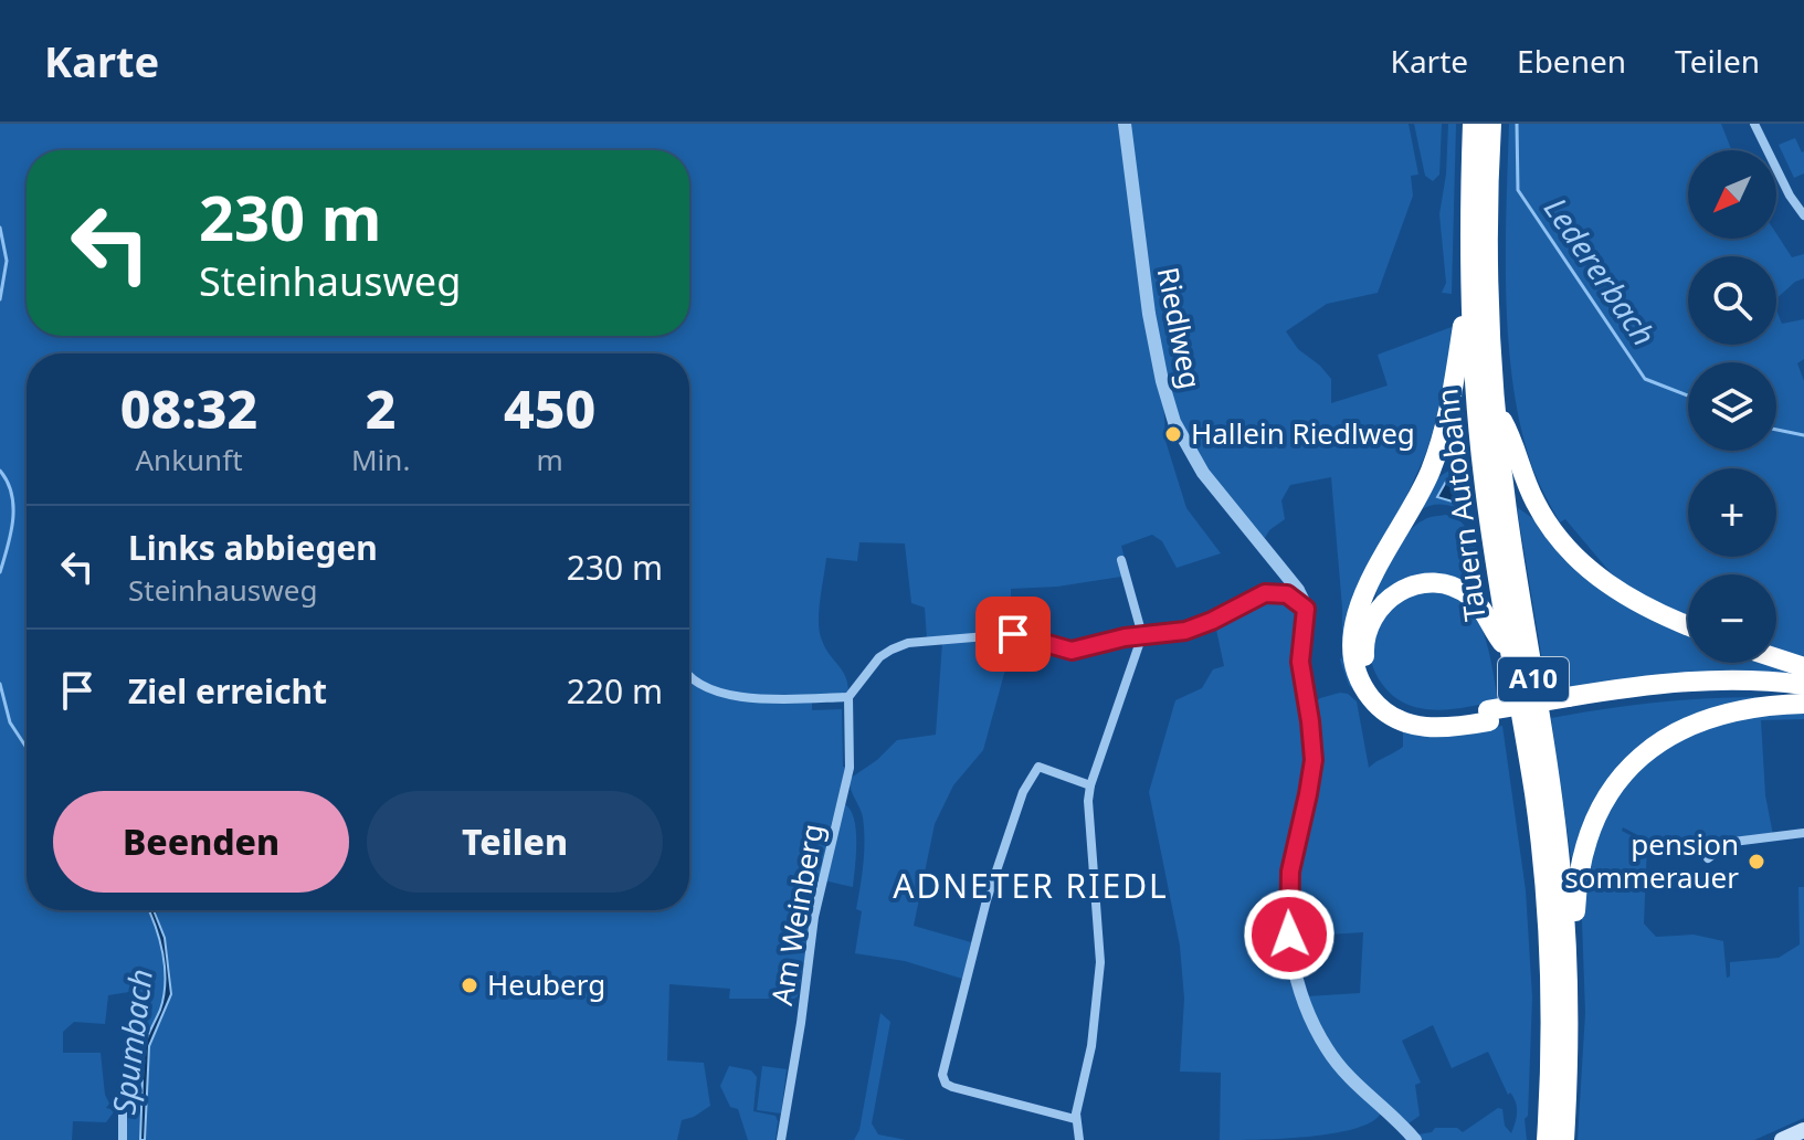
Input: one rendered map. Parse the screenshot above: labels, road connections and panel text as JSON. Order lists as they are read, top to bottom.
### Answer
{
  "streets": {
    "highway": ["Tauern Autobahn", "A10"],
    "street": ["Riedlweg", "Am Weinberg"]
  },
  "districts": ["ADNETER RIEDL"],
  "water": ["Ledererbach", "Spumbach"],
  "places": ["Hallein Riedlweg", "pension sommerauer", "Heuberg"],
  "north": "bottom left",
  "page": {
    "header": "Karte",
    "nav": ["Karte", "Ebenen", "Teilen"],
    "map_buttons": ["+", "−"],
    "turn": ["230 m", "Steinhausweg"],
    "eta": [
      "08:32",
      "Ankunft",
      "2",
      "Min.",
      "450",
      "m"
    ],
    "list": [
      {
        "name": "Links abbiegen",
        "note": "Steinhausweg",
        "value": "230 m"
      },
      {
        "name": "Ziel erreicht",
        "value": "220 m"
      }
    ],
    "buttons": ["Beenden", "Teilen"]
  }
}
